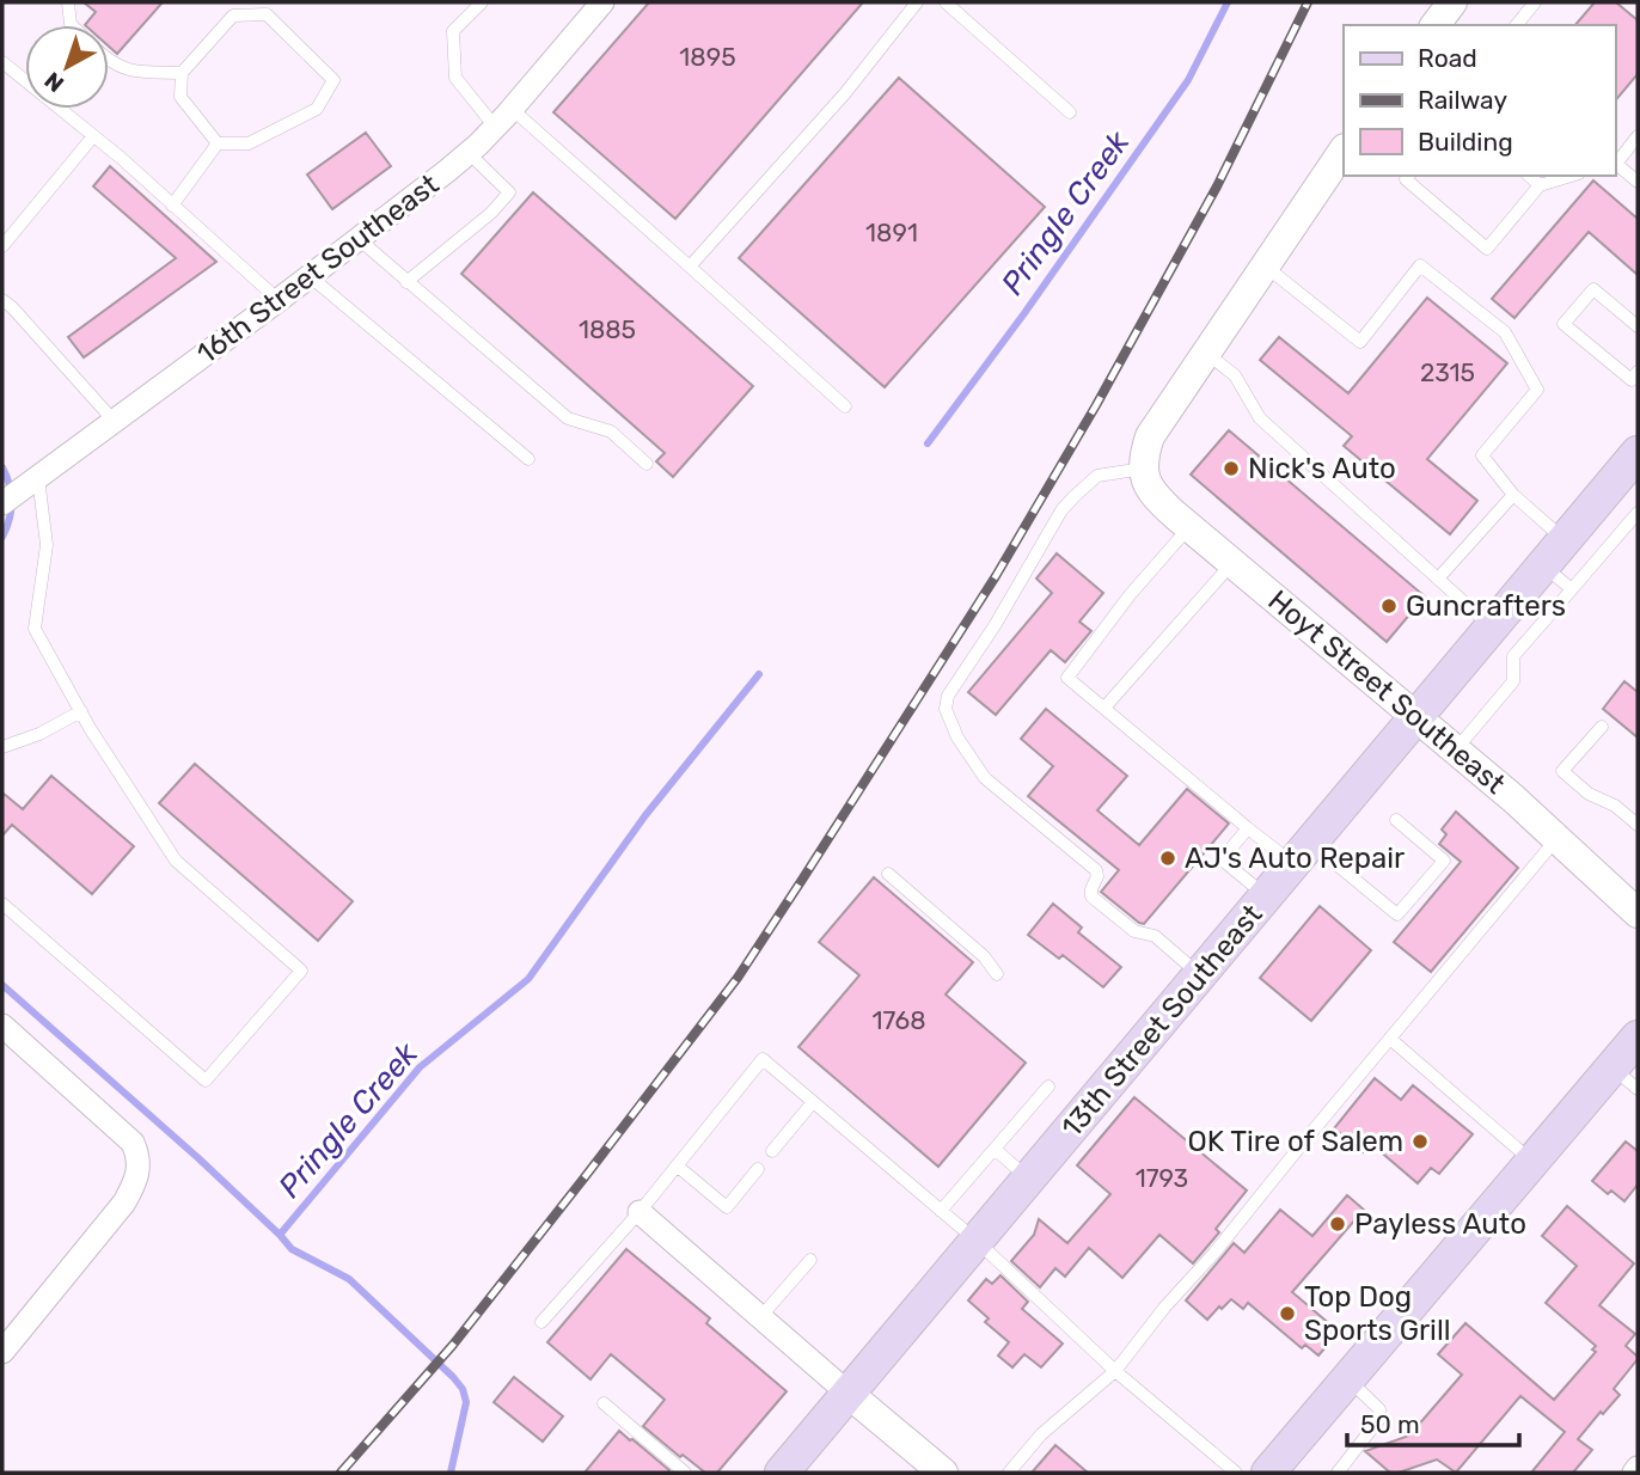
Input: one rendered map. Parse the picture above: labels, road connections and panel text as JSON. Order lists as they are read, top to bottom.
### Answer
{
  "streets": {
    "main road": ["13th Street Southeast"],
    "street": ["16th Street Southeast", "Hoyt Street Southeast"]
  },
  "crossings": [
    ["Hoyt Street Southeast", "13th Street Southeast"]
  ],
  "water": ["Pringle Creek"],
  "places": [
    "Nick's Auto",
    "Guncrafters",
    "AJ's Auto Repair",
    "OK Tire of Salem",
    "Payless Auto",
    "Top Dog Sports Grill"
  ],
  "house_numbers": [
    "1895",
    "1891",
    "1885",
    "2315",
    "1768",
    "1793"
  ],
  "legend": ["Road", "Railway", "Building"],
  "scale_bar": "50 m",
  "north": "bottom left"
}
